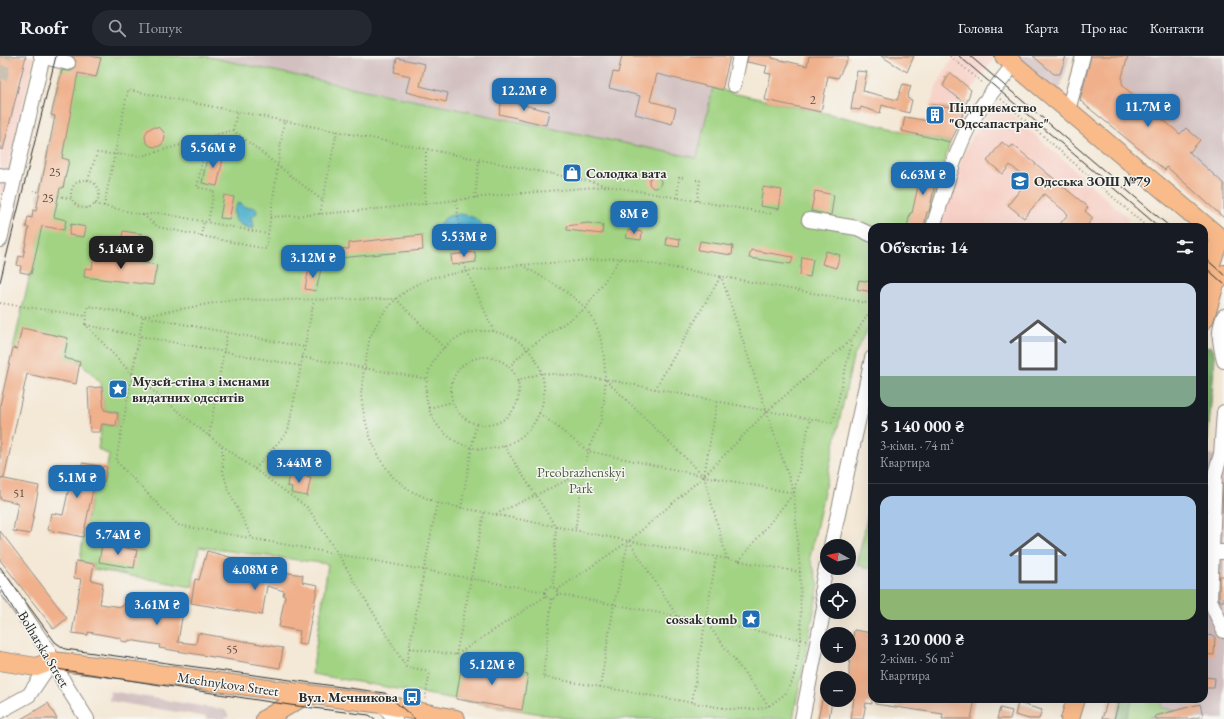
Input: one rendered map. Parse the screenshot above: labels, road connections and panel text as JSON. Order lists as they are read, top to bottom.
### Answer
{
  "streets": {
    "main road": ["Mechnykova Street"],
    "street": ["Bolharska Street"]
  },
  "crossings": [
    ["Bolharska Street", "Mechnykova Street"]
  ],
  "parks": ["Preobrazhenskyi Park"],
  "places": {
    "building": ["Підприємство \"Одесапастранс\""],
    "shop": ["Солодка вата"],
    "school or university": ["Одеська ЗОШ №79"],
    "place": ["Музей-стіна з іменами видатних одеситів", "cossak tomb"],
    "bus stop": ["Вул. Мечникова"]
  },
  "house_numbers": [
    "2",
    "25",
    "25",
    "51",
    "55"
  ],
  "north": "left",
  "page": {
    "header": "Roofr",
    "search": "Пошук",
    "nav": [
      "Головна",
      "Карта",
      "Про нас",
      "Контакти"
    ],
    "price": [
      "12.2M ₴",
      "11.7M ₴",
      "5.56M ₴",
      "6.63M ₴",
      "8M ₴",
      "5.53M ₴",
      "5.14M ₴",
      "3.12M ₴",
      "3.44M ₴",
      "5.1M ₴",
      "5.74M ₴",
      "4.08M ₴",
      "3.61M ₴",
      "5.12M ₴"
    ],
    "heading": "Об’єктів: 14",
    "list": [
      {
        "name": "5 140 000 ₴",
        "note": "3-кімн. · 74 m² · Квартира"
      },
      {
        "name": "3 120 000 ₴",
        "note": "2-кімн. · 56 m² · Квартира"
      }
    ],
    "map_buttons": ["+", "−"]
  }
}
